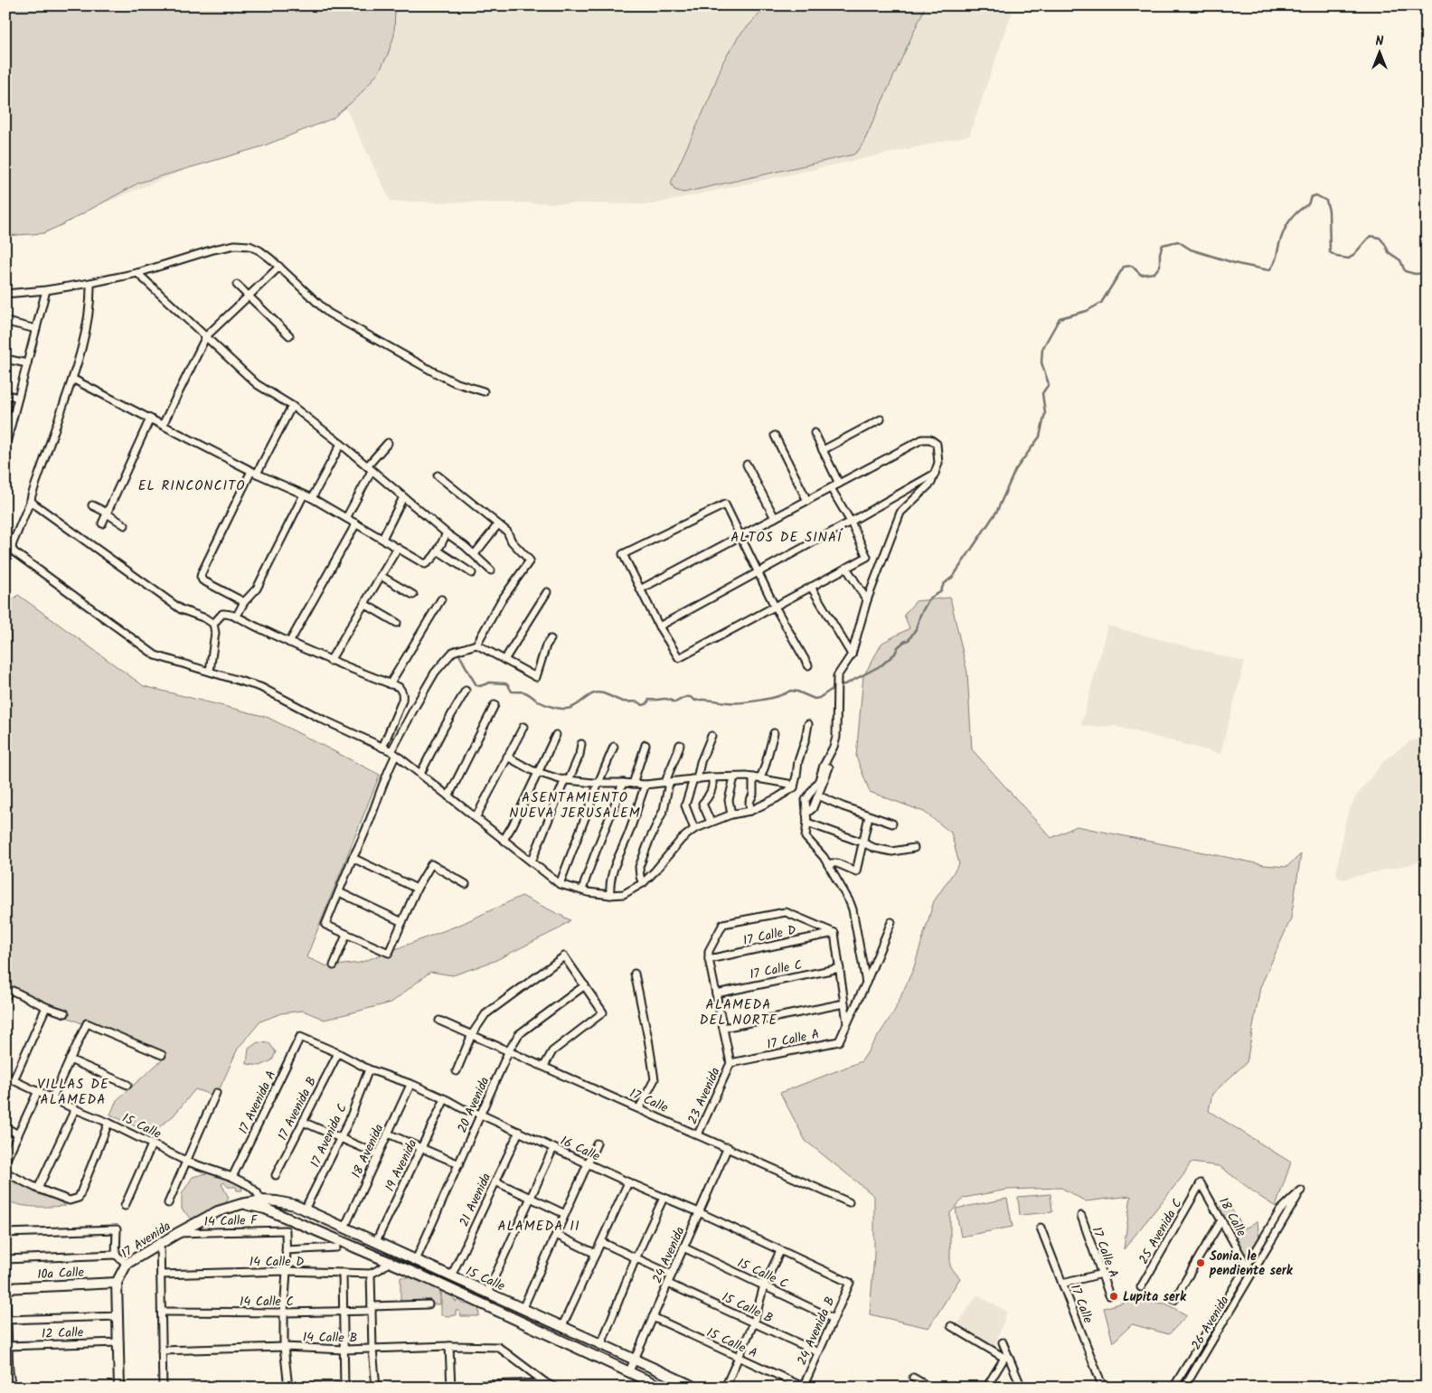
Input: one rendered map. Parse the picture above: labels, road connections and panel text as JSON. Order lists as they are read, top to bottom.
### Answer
{
  "streets": {
    "street": [
      "17 Calle D",
      "17 Calle C",
      "17 Calle A",
      "23 Avenida",
      "17 Calle",
      "17 Avenida A",
      "20 Avenida",
      "17 Avenida B",
      "15 Calle",
      "17 Avenida C",
      "16 Calle",
      "18 Avenida",
      "19 Avenida",
      "21 Avenida",
      "18 Calle",
      "14 Calle F",
      "25 Avenida C",
      "17 Avenida",
      "24 Avenida",
      "14 Calle D",
      "10a Calle",
      "15 Calle C",
      "14 Calle C",
      "15 Calle B",
      "26 Avenida",
      "24 Avenida B",
      "12 Calle",
      "14 Calle B",
      "15 Calle A"
    ]
  },
  "crossings": [
    ["17 Calle D", "23 Avenida"],
    ["17 Calle C", "23 Avenida"],
    ["17 Calle A", "23 Avenida"],
    ["23 Avenida", "17 Calle"],
    ["17 Calle", "20 Avenida"],
    ["17 Calle", "24 Avenida"],
    ["17 Avenida A", "15 Calle"],
    ["17 Avenida A", "16 Calle"],
    ["20 Avenida", "15 Calle"],
    ["20 Avenida", "16 Calle"],
    ["17 Avenida B", "16 Calle"],
    ["15 Calle", "17 Avenida C"],
    ["15 Calle", "18 Avenida"],
    ["15 Calle", "19 Avenida"],
    ["15 Calle", "21 Avenida"],
    ["15 Calle", "17 Avenida"],
    ["15 Calle", "24 Avenida"],
    ["17 Avenida C", "16 Calle"],
    ["16 Calle", "18 Avenida"],
    ["16 Calle", "19 Avenida"],
    ["16 Calle", "21 Avenida"],
    ["16 Calle", "24 Avenida"],
    ["16 Calle", "24 Avenida B"],
    ["18 Calle", "25 Avenida C"],
    ["18 Calle", "26 Avenida"],
    ["14 Calle F", "17 Avenida"],
    ["17 Avenida", "10a Calle"],
    ["24 Avenida", "15 Calle C"],
    ["24 Avenida", "15 Calle B"],
    ["24 Avenida", "15 Calle A"],
    ["15 Calle C", "24 Avenida B"],
    ["15 Calle B", "24 Avenida B"],
    ["24 Avenida B", "15 Calle A"]
  ],
  "districts": [
    "EL RINCONCITO",
    "ALTOS DE SINAÍ",
    "ASENTAMIENTO NUEVA JERUSALEM",
    "ALAMEDA DEL NORTE",
    "VILLAS DE ALAMEDA",
    "ALAMEDA II"
  ],
  "places": ["Sonia. le pendiente serk", "Lupita serk"],
  "north": "top"
}
